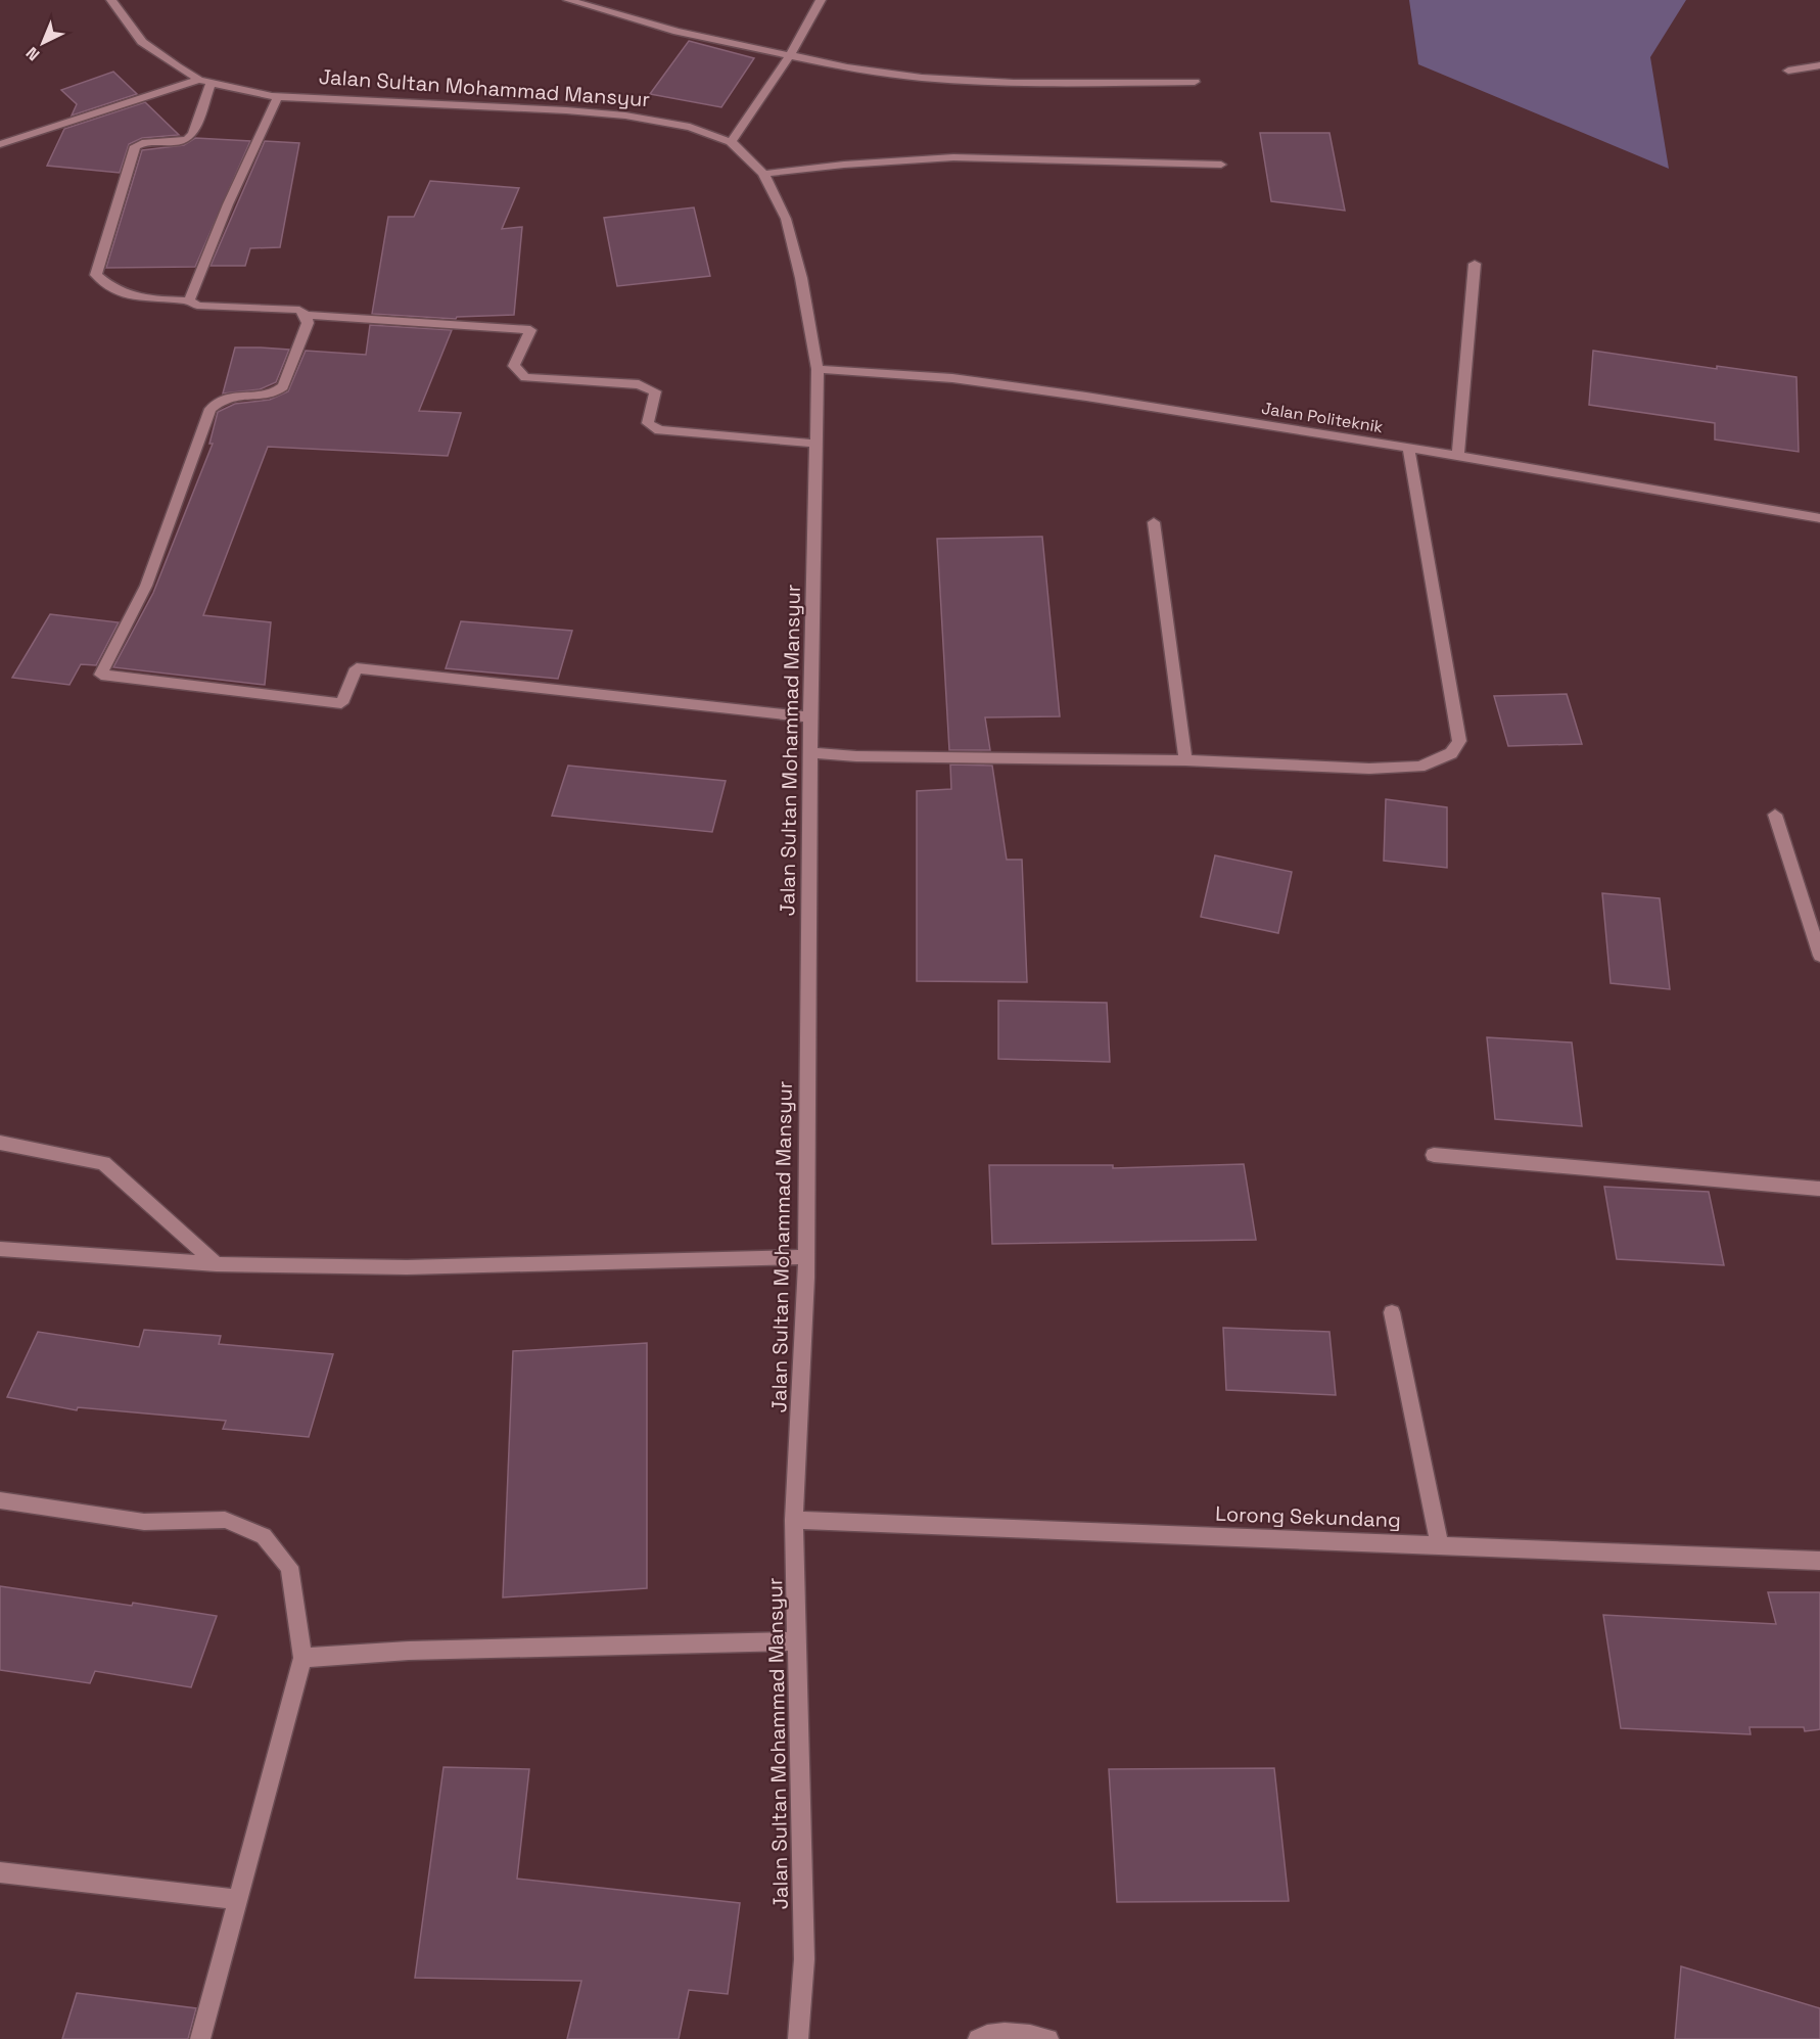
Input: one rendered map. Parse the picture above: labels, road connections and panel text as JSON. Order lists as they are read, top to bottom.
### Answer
{
  "streets": {
    "street": ["Jalan Sultan Mohammad Mansyur", "Jalan Politeknik", "Lorong Sekundang"]
  },
  "crossings": [
    ["Jalan Sultan Mohammad Mansyur", "Jalan Politeknik"],
    ["Jalan Sultan Mohammad Mansyur", "Lorong Sekundang"]
  ],
  "north": "bottom left"
}
